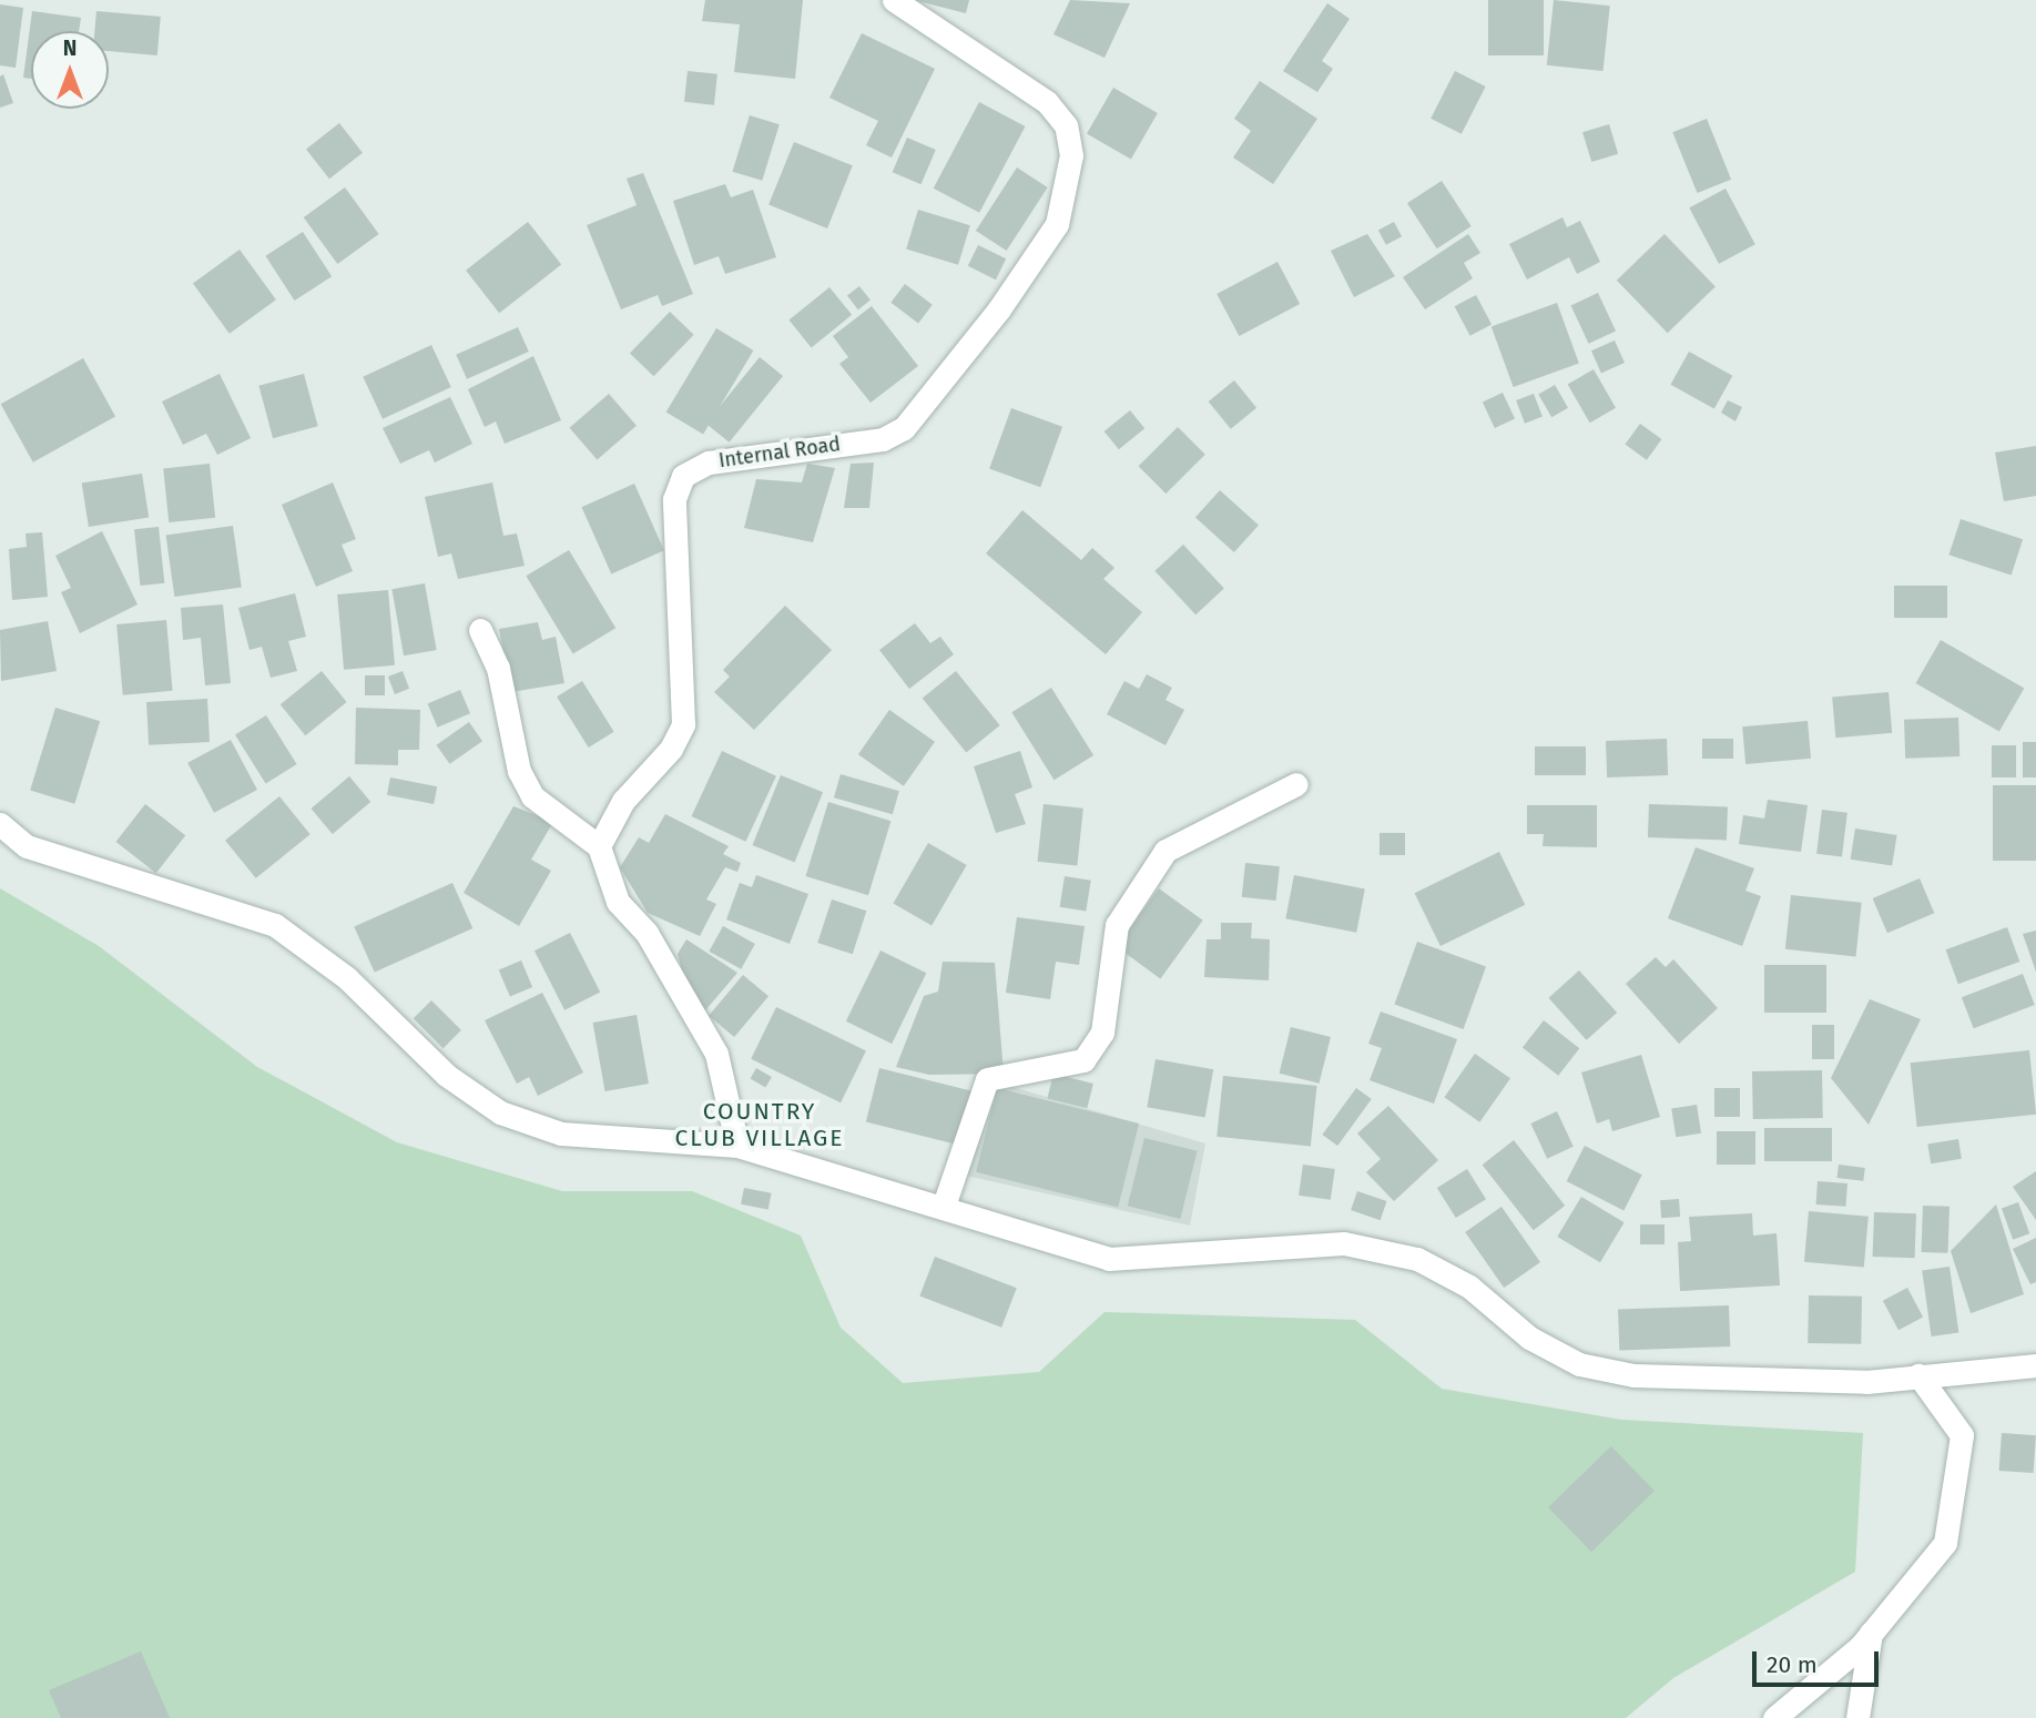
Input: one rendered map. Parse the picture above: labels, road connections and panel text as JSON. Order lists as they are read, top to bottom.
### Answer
{
  "streets": {
    "street": ["Internal Road"]
  },
  "districts": ["COUNTRY CLUB VILLAGE"],
  "scale_bar": "20 m",
  "north": "top"
}
